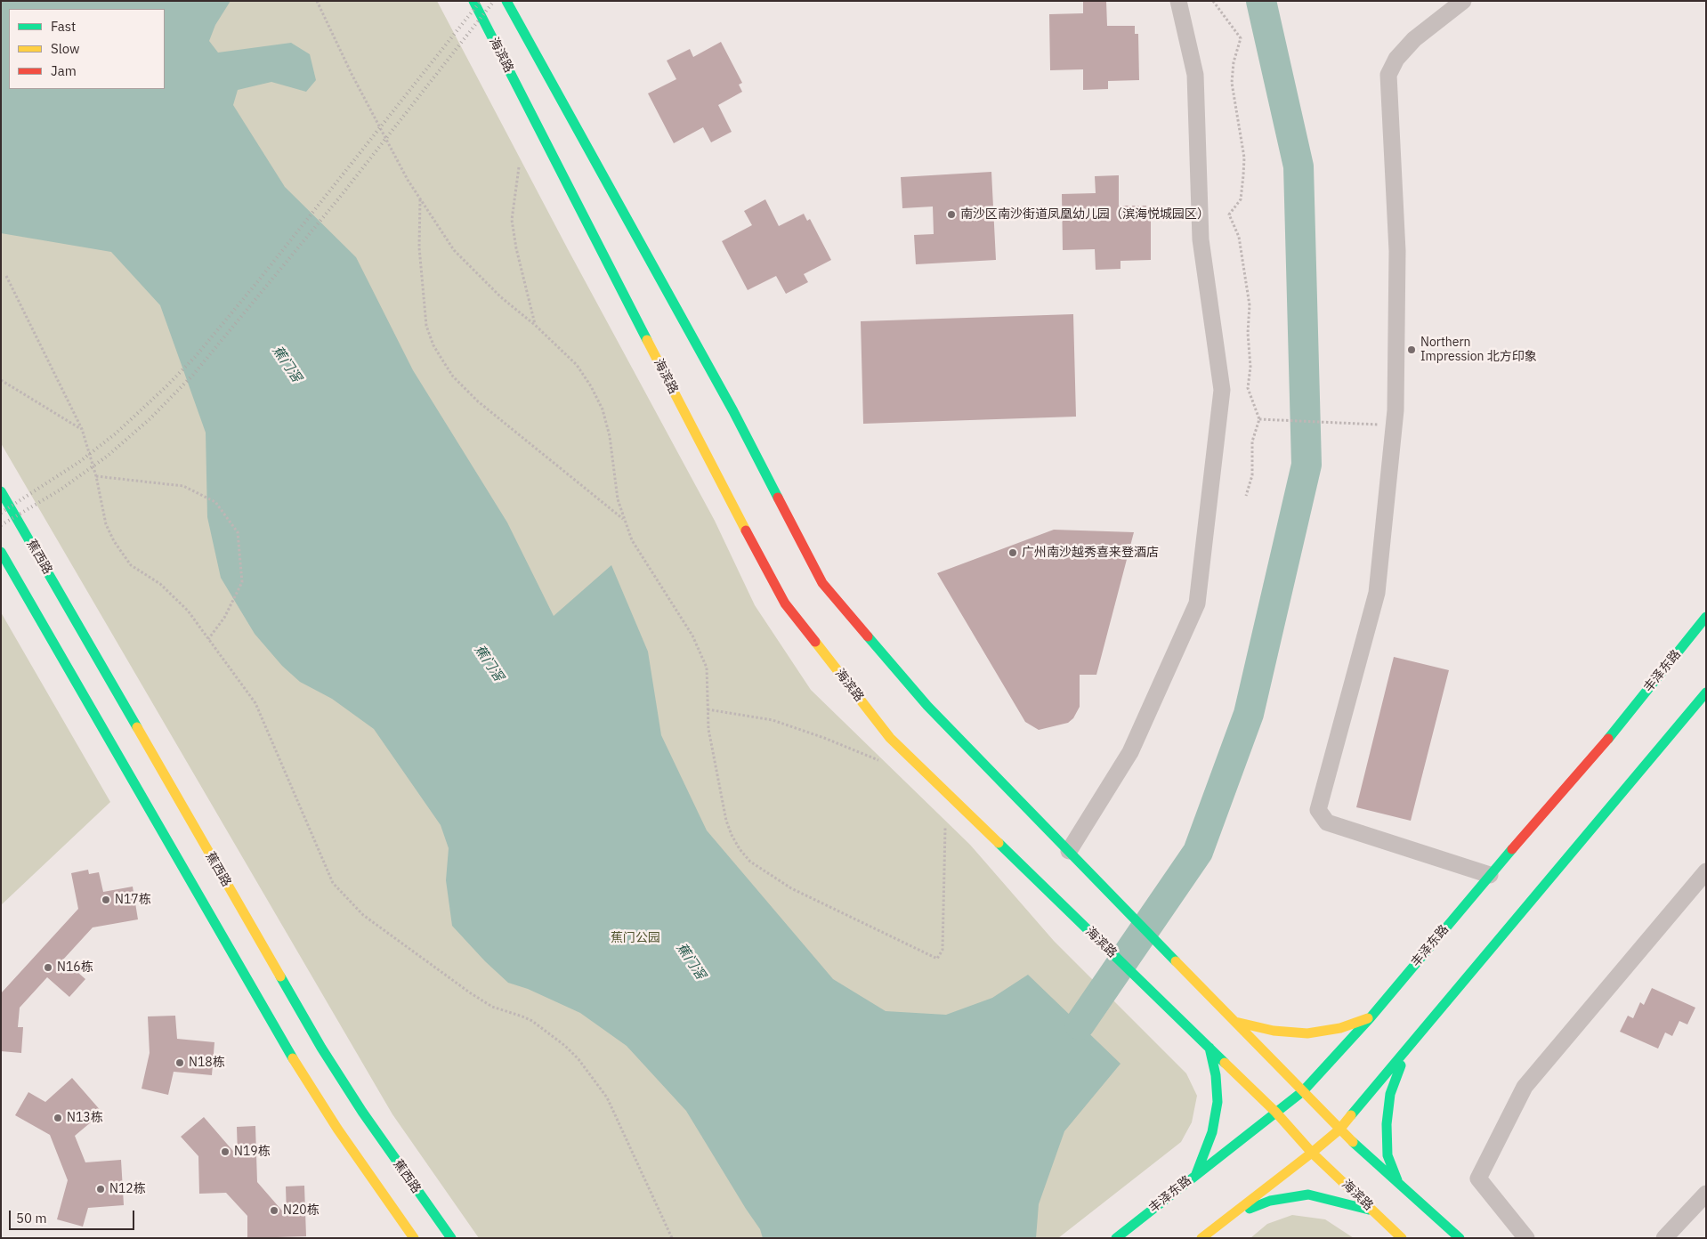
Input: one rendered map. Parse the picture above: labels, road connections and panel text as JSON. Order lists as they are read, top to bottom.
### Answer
{
  "streets": {
    "street": ["海滨路", "蕉西路", "丰泽东路"]
  },
  "crossings": [
    ["海滨路", "丰泽东路"]
  ],
  "water": ["蕉门滘"],
  "parks": ["蕉门公园"],
  "places": [
    "南沙区南沙街道凤凰幼儿园（滨海悦城园区）",
    "Northern Impression 北方印象",
    "广州南沙越秀喜来登酒店",
    "N17栋",
    "N16栋",
    "N18栋",
    "N13栋",
    "N19栋",
    "N12栋",
    "N20栋"
  ],
  "legend": ["Fast", "Slow", "Jam"],
  "scale_bar": "50 m"
}
